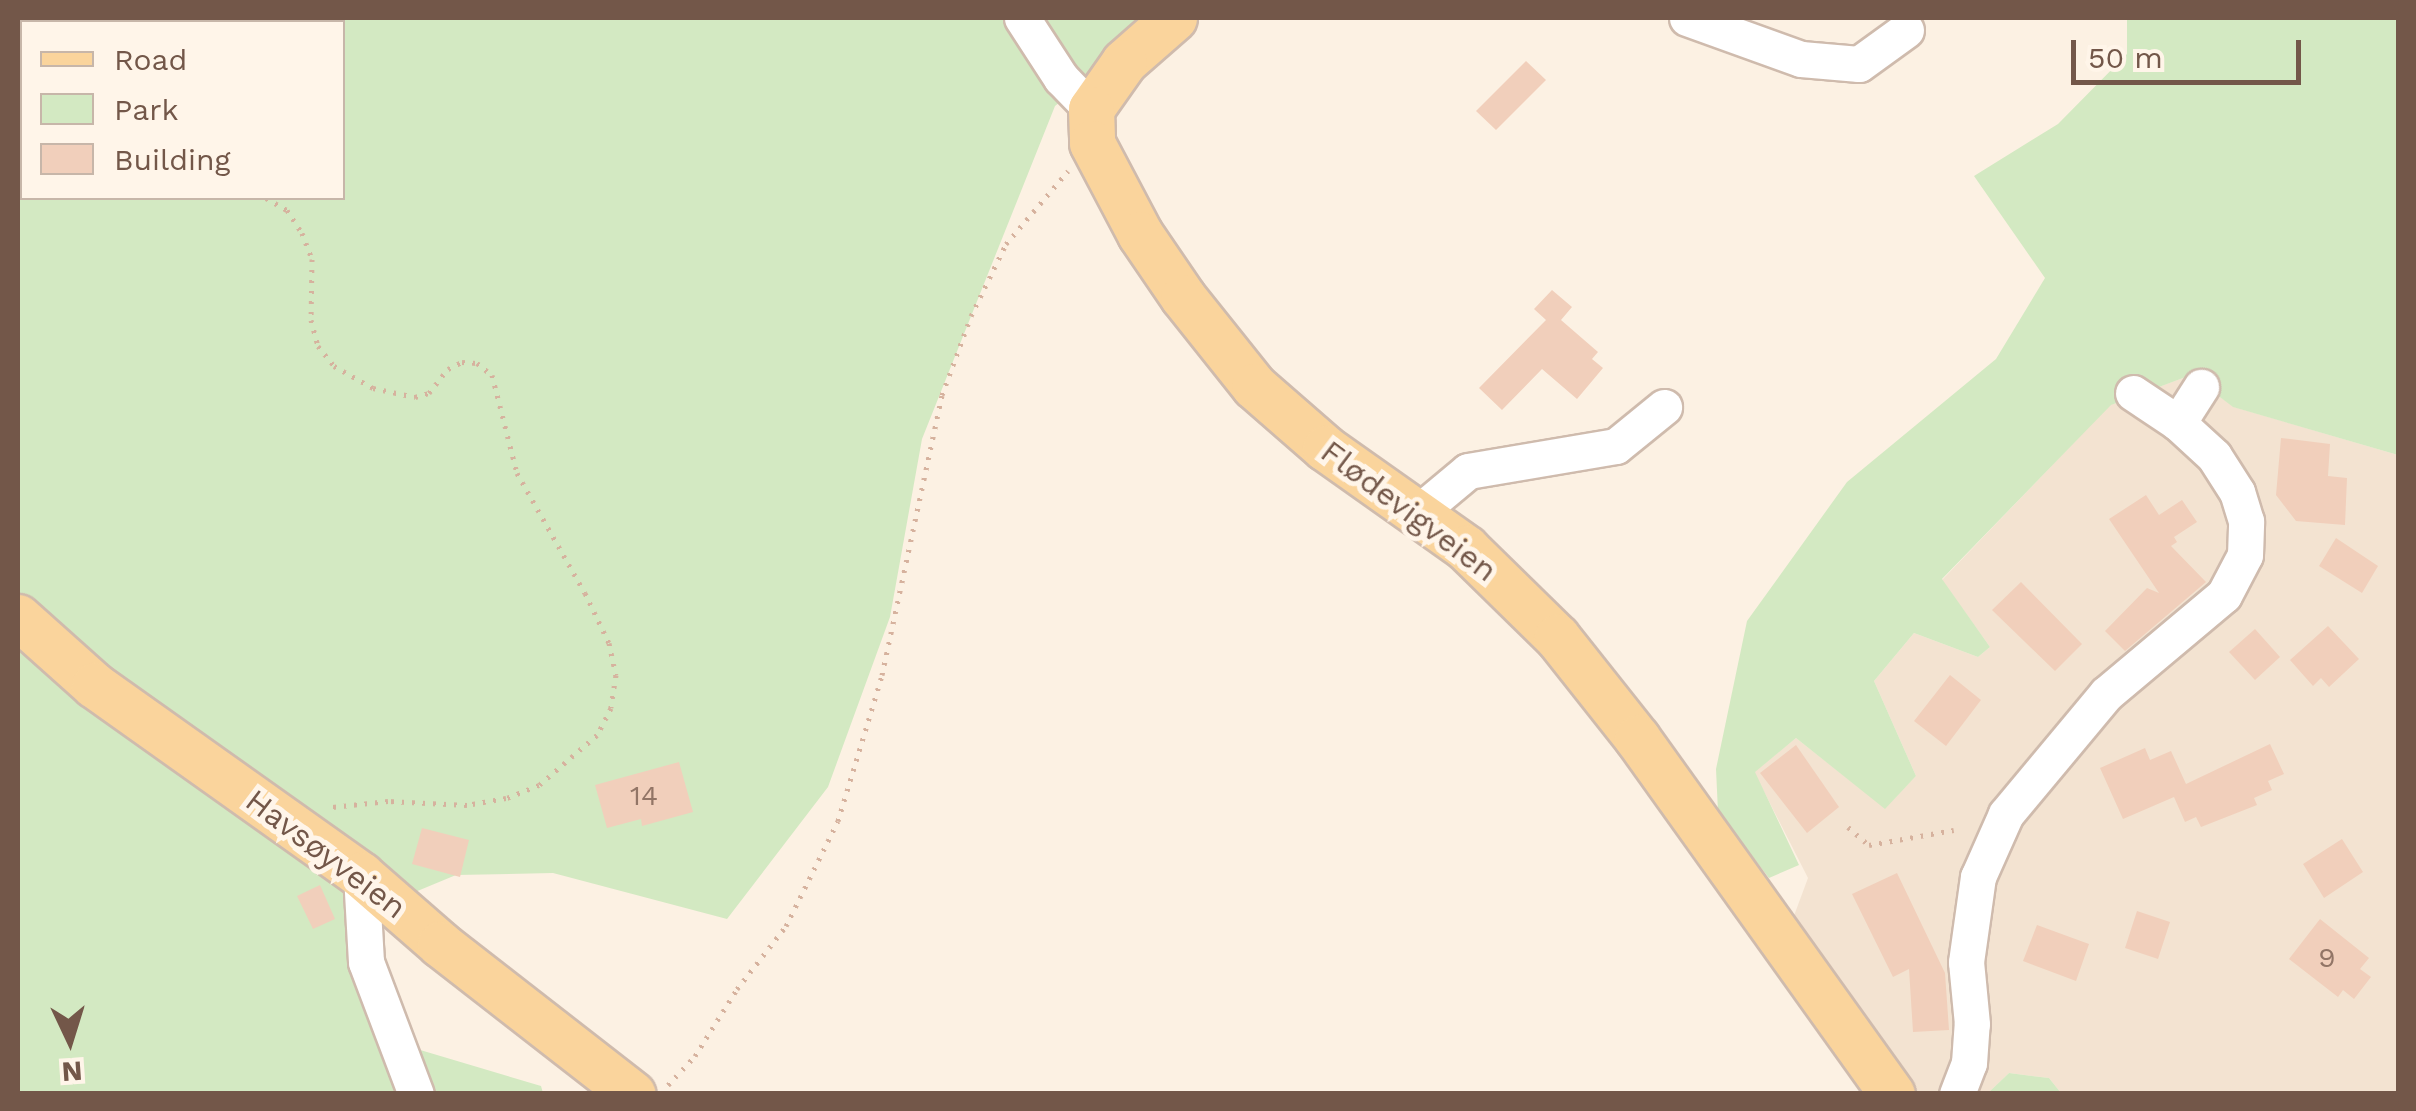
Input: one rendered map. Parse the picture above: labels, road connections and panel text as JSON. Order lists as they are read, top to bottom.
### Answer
{
  "streets": {
    "main road": ["Flødevigveien", "Havsøyveien"]
  },
  "house_numbers": ["14", "9"],
  "legend": ["Road", "Park", "Building"],
  "scale_bar": "50 m",
  "north": "bottom"
}
